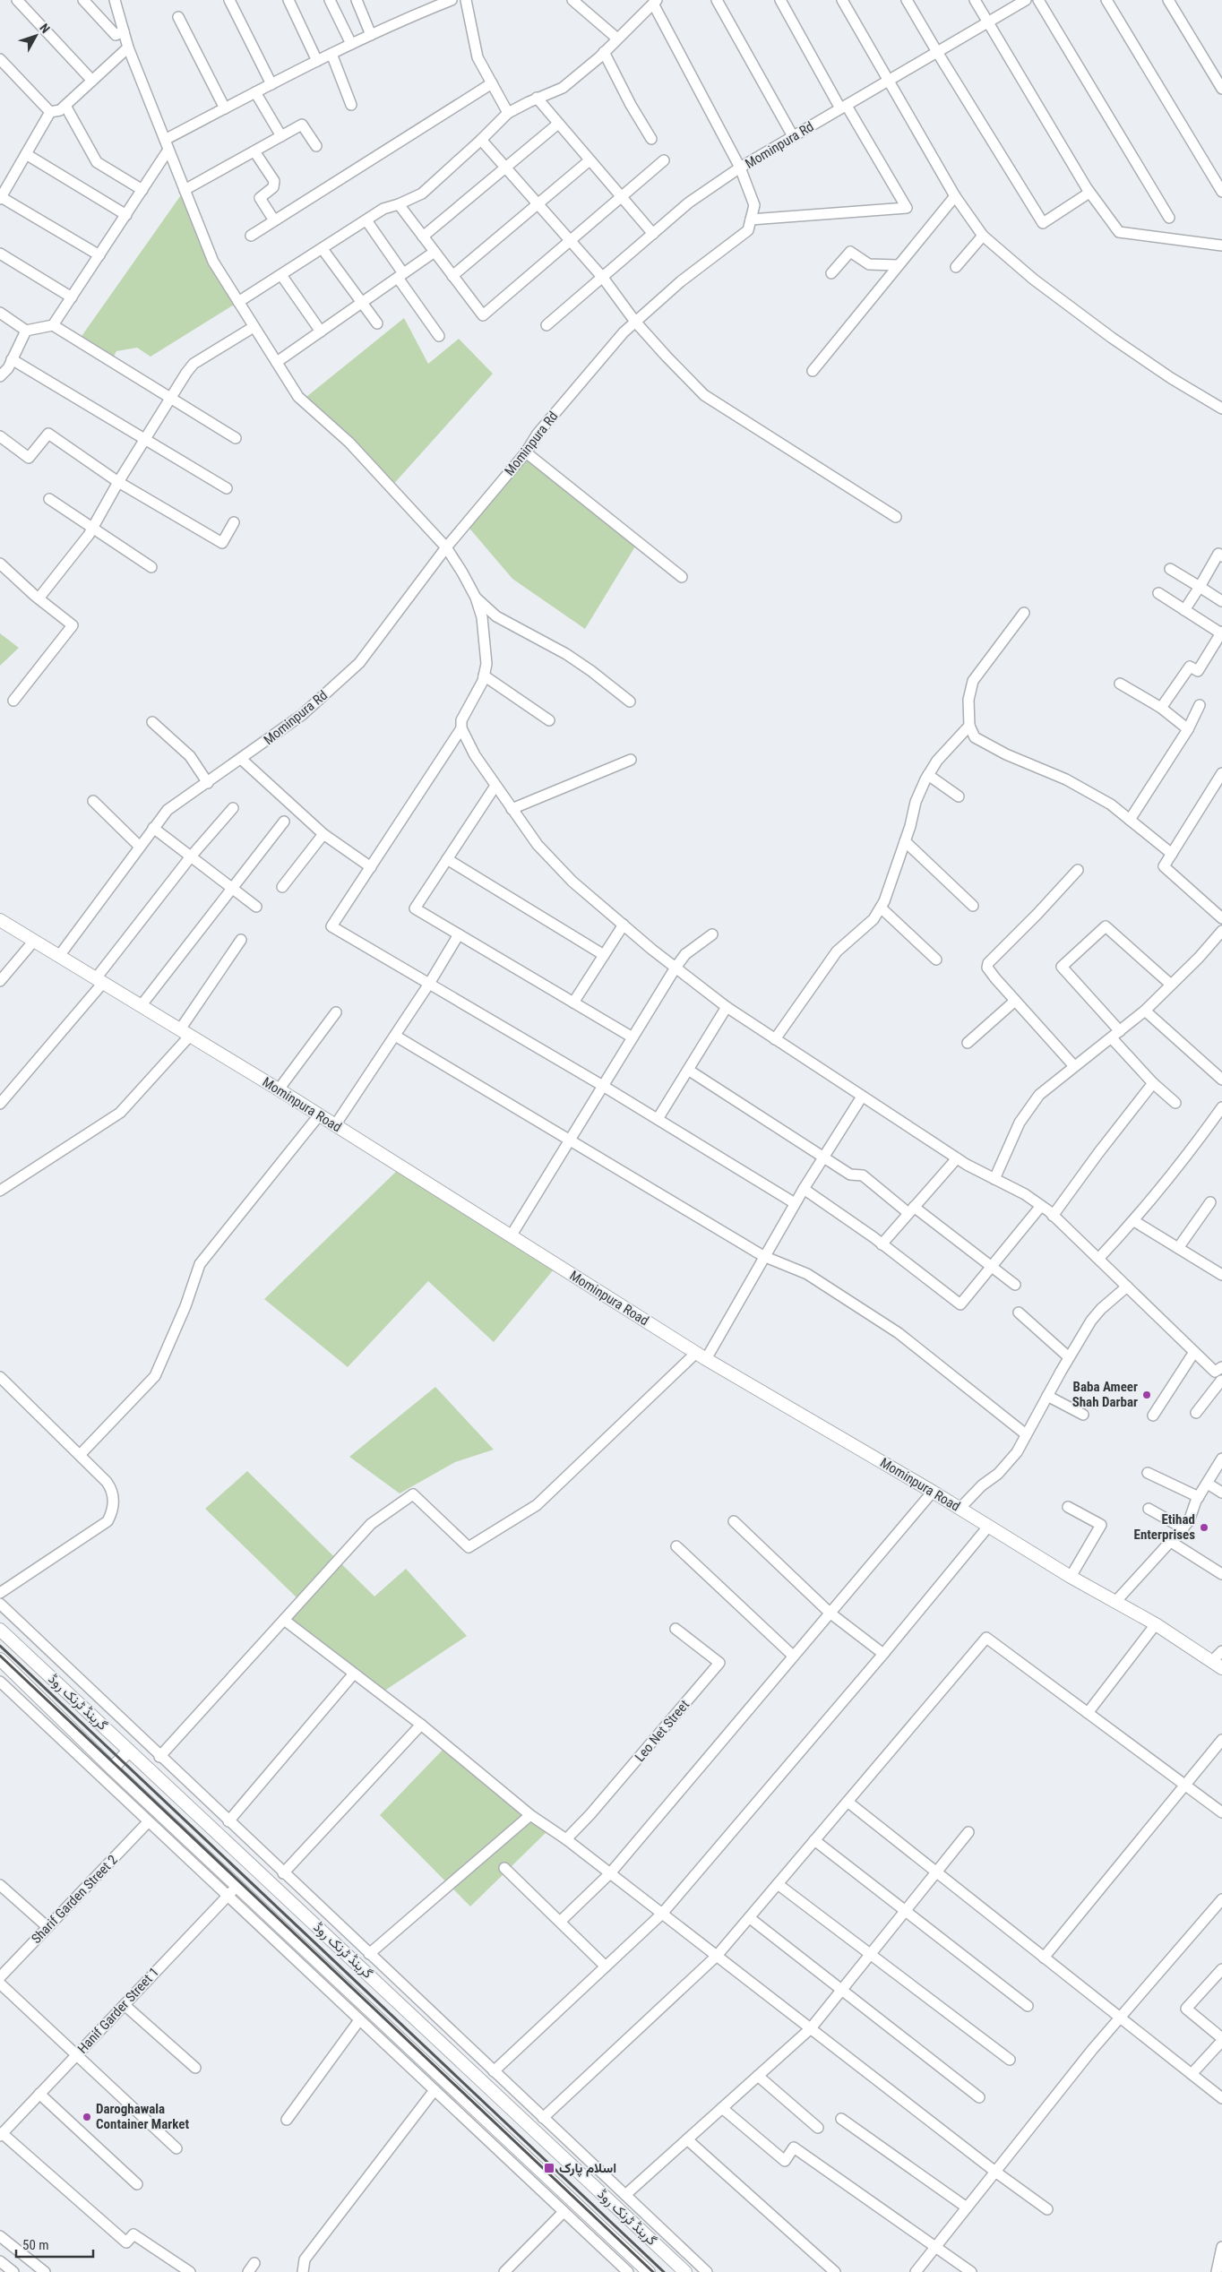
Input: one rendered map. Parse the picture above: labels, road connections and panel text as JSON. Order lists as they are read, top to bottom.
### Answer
{
  "streets": {
    "main road": ["Mominpura Road", "گرینڈ ٹرنک روڈ"],
    "street": [
      "Mominpura Rd",
      "Leo Net Street",
      "Sharif Garden Street 2",
      "Hanif Garder Street 1"
    ]
  },
  "crossings": [
    ["Mominpura Rd", "Mominpura Road"],
    ["گرینڈ ٹرنک روڈ", "Hanif Garder Street 1"]
  ],
  "places": {
    "other": ["Baba Ameer Shah Darbar", "Etihad Enterprises", "Daroghawala Container Market"],
    "transit": ["اسلام پارک"]
  },
  "scale_bar": "50 m",
  "north": "top right"
}
